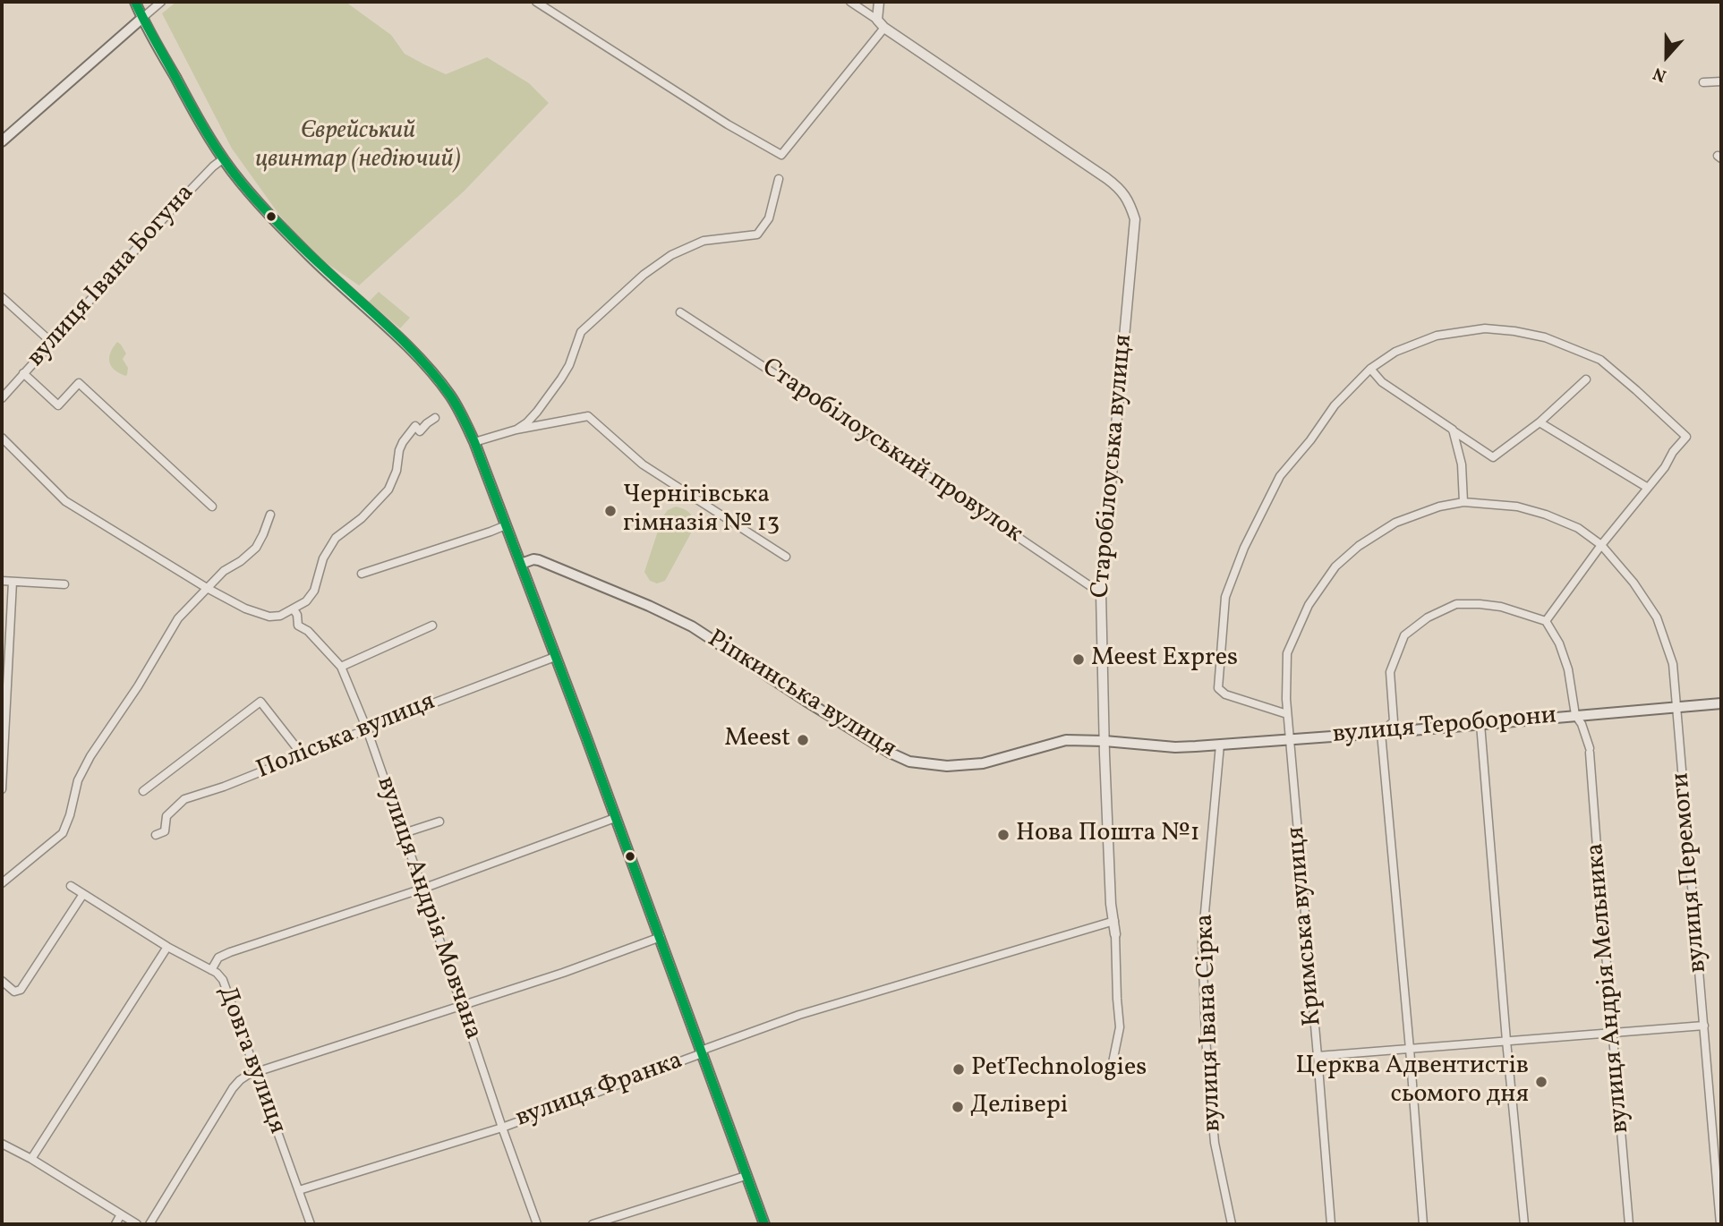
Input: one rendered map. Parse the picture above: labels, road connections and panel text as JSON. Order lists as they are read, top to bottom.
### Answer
{
  "streets": {
    "main road": ["Ріпкинська вулиця", "вулиця Тероборони"],
    "street": [
      "вулиця Івана Богуна",
      "Старобілоуський провулок",
      "Старобілоуська вулиця",
      "Поліська вулиця",
      "вулиця Перемоги",
      "вулиця Андрія Мовчана",
      "Кримська вулиця",
      "вулиця Андрія Мельника",
      "вулиця Івана Сірка",
      "Довга вулиця",
      "вулиця Франка"
    ]
  },
  "crossings": [
    ["Старобілоуський провулок", "Старобілоуська вулиця"],
    ["Старобілоуська вулиця", "Ріпкинська вулиця"],
    ["Старобілоуська вулиця", "вулиця Франка"],
    ["Ріпкинська вулиця", "вулиця Тероборони"],
    ["вулиця Тероборони", "вулиця Перемоги"],
    ["вулиця Тероборони", "Кримська вулиця"],
    ["вулиця Тероборони", "вулиця Андрія Мельника"],
    ["вулиця Тероборони", "вулиця Івана Сірка"],
    ["Поліська вулиця", "вулиця Андрія Мовчана"],
    ["вулиця Перемоги", "Кримська вулиця"],
    ["вулиця Андрія Мовчана", "вулиця Франка"],
    ["Довга вулиця", "вулиця Франка"]
  ],
  "parks": ["Єврейський цвинтар (недіючий)"],
  "places": [
    "Чернігівська гімназія № 13",
    "Meest Expres",
    "Meest",
    "Нова Пошта №1",
    "PetTechnologies",
    "Церква Адвентистів сьомого дня",
    "Делівері"
  ],
  "north": "bottom"
}
